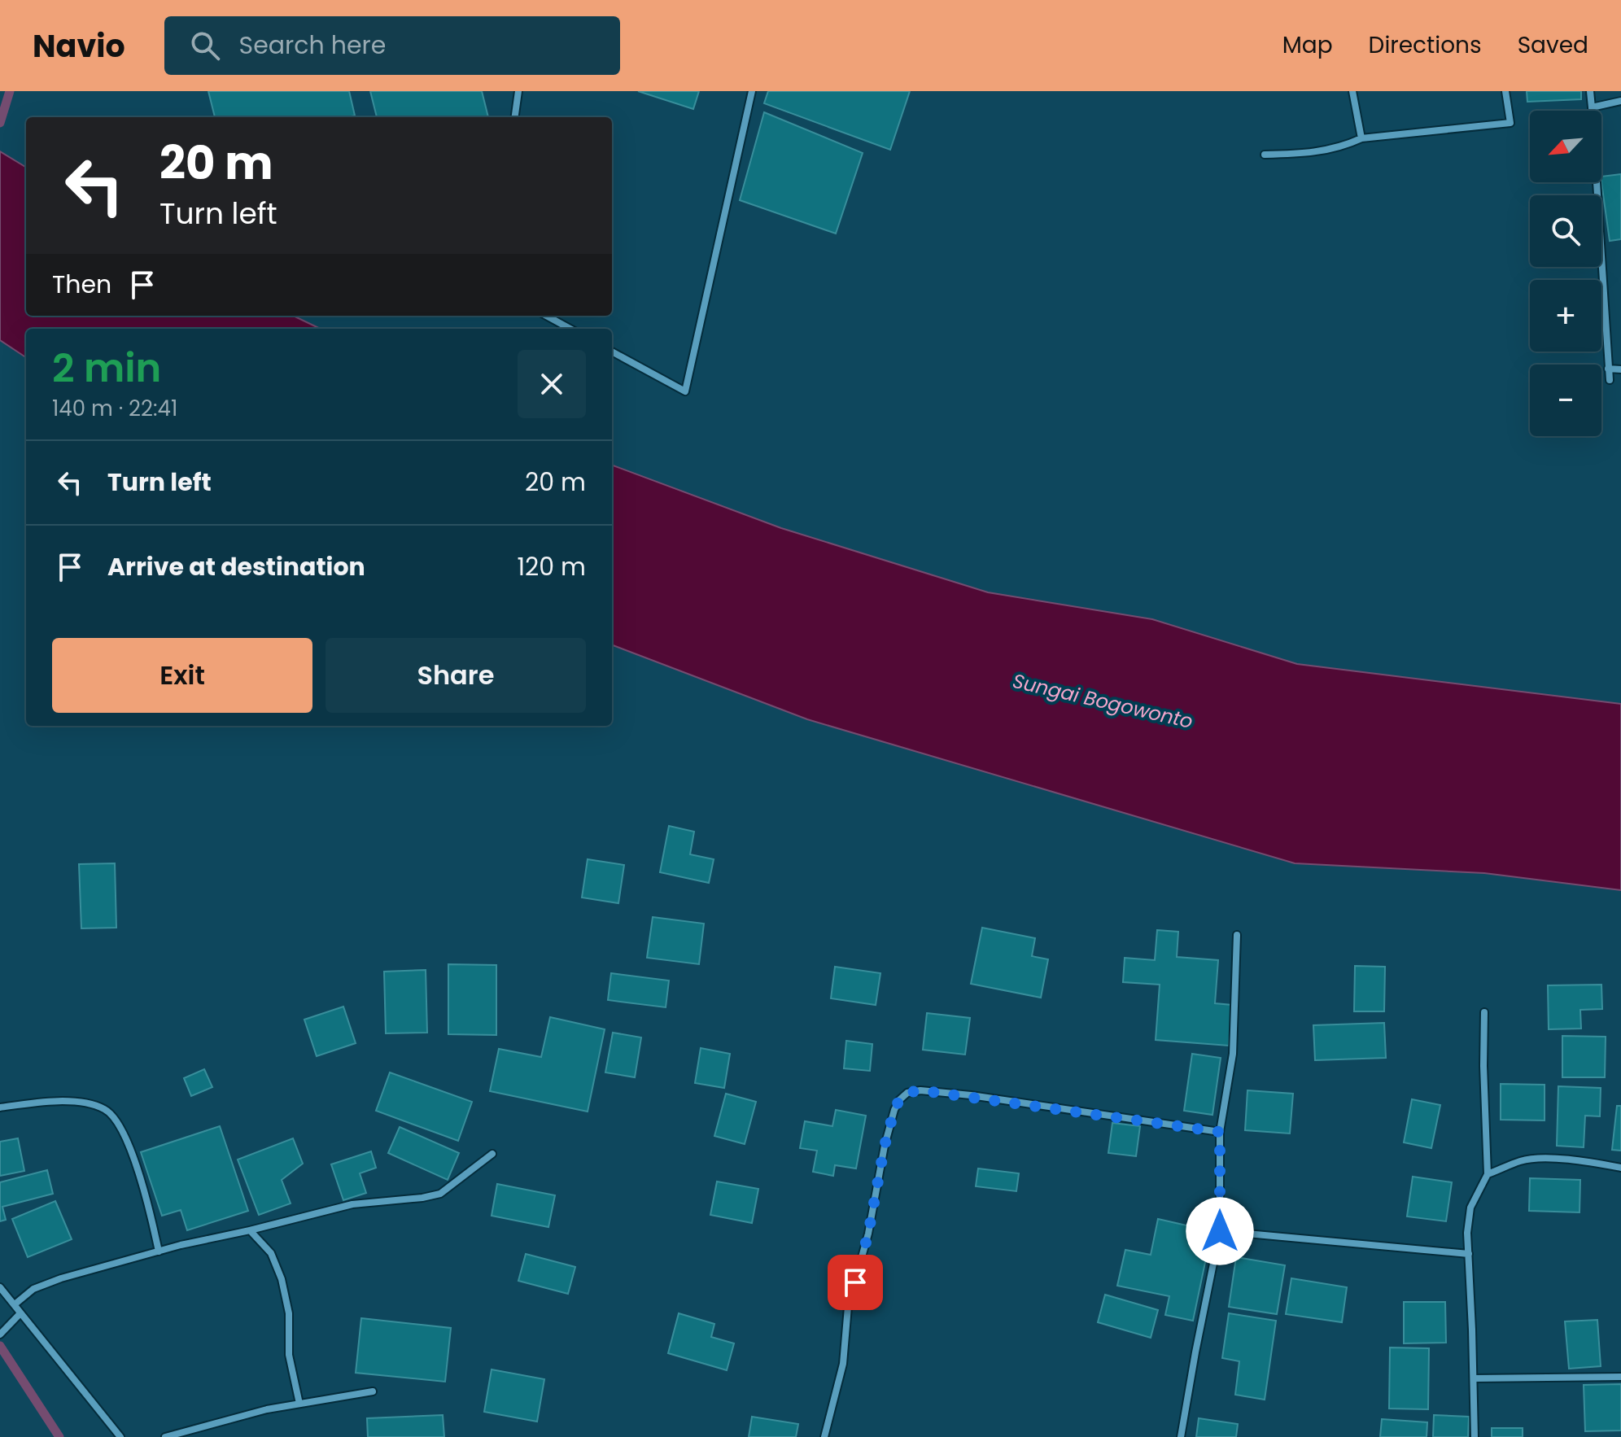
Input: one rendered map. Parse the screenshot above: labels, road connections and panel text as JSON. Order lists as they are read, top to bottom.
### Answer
{
  "water": ["Sungai Bogowonto"],
  "north": "bottom left",
  "page": {
    "header": "Navio",
    "search": "Search here",
    "nav": ["Map", "Directions", "Saved"],
    "map_buttons": ["+", "−"],
    "turn": ["20 m", "Turn left"],
    "then": "Then",
    "heading": ["2 min", "140 m · 22:41"],
    "list": [
      {
        "name": "Turn left",
        "value": "20 m"
      },
      {
        "name": "Arrive at destination",
        "value": "120 m"
      }
    ],
    "buttons": ["Exit", "Share"]
  }
}
